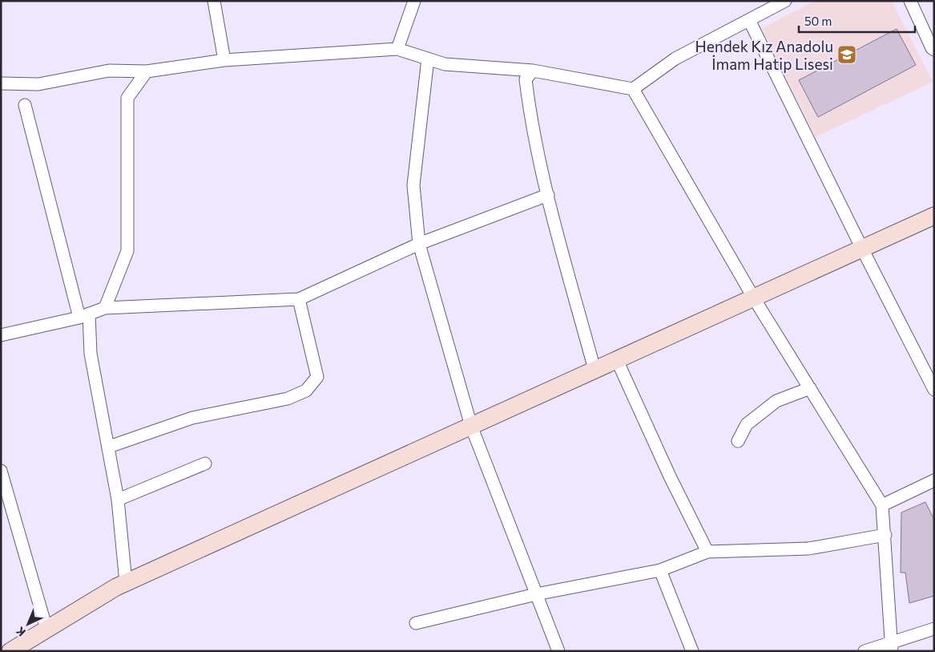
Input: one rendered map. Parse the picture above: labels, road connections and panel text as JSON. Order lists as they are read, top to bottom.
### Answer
{
  "places": {
    "school or university": ["Hendek Kız Anadolu İmam Hatip Lisesi"]
  },
  "scale_bar": "50 m",
  "north": "bottom left"
}
